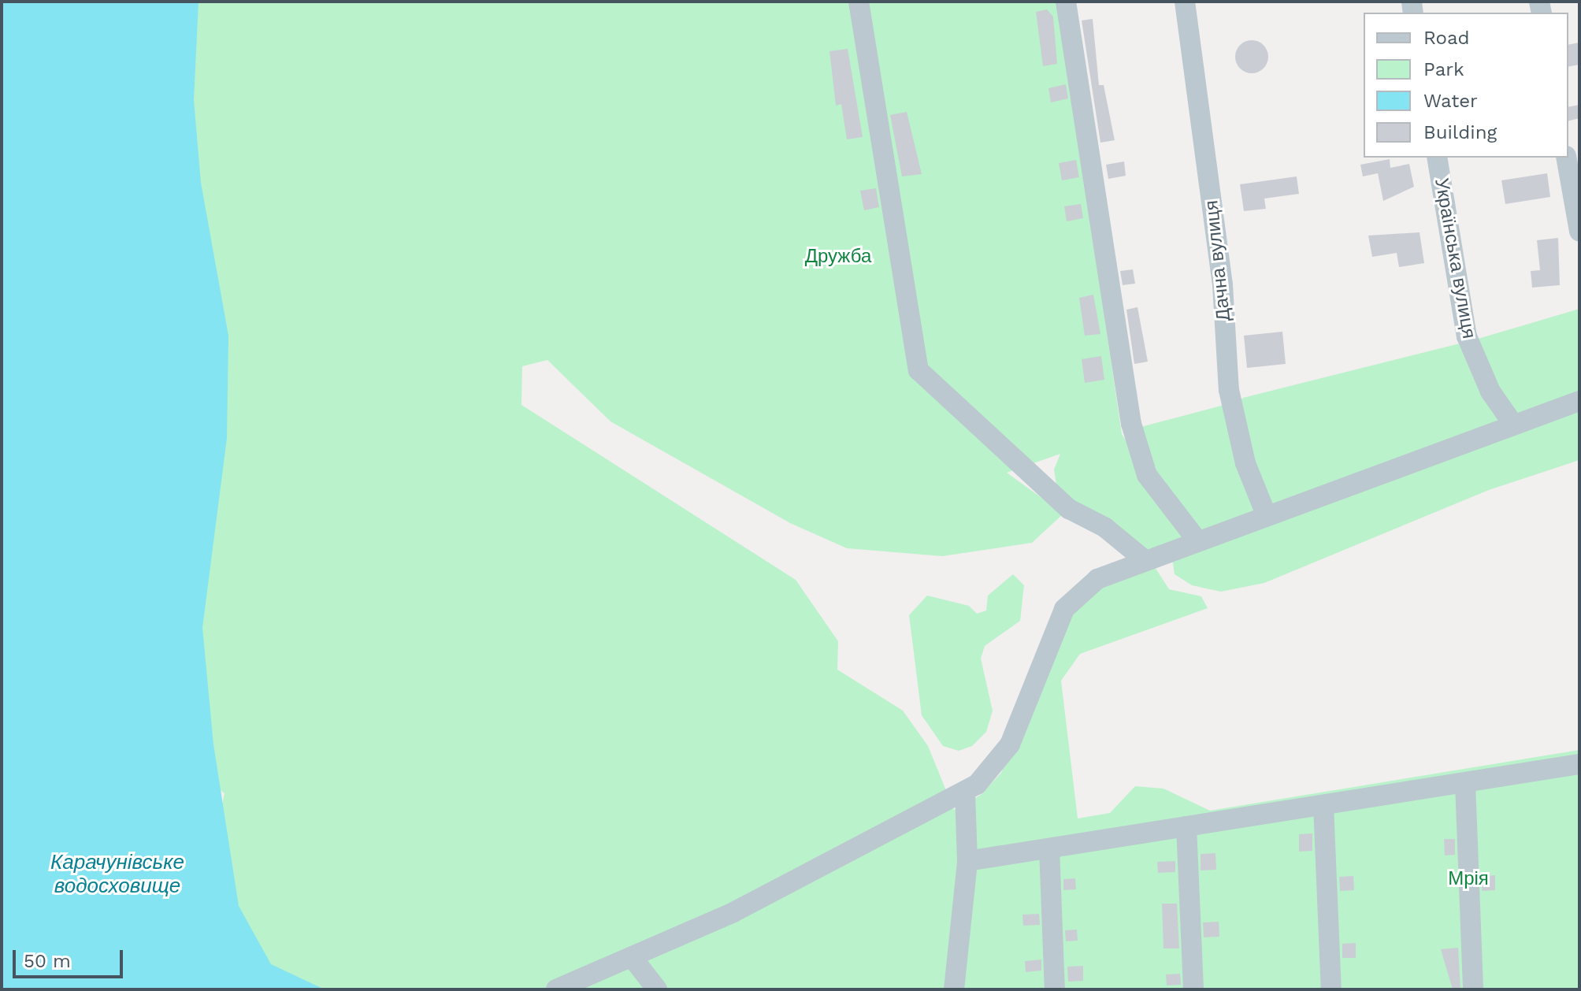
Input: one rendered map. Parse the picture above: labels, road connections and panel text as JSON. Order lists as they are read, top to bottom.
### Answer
{
  "streets": {
    "street": ["Українська вулиця", "Дачна вулиця"]
  },
  "water": ["Карачунівське водосховище"],
  "parks": ["Дружба", "Мрія"],
  "legend": [
    "Road",
    "Park",
    "Water",
    "Building"
  ],
  "scale_bar": "50 m"
}
